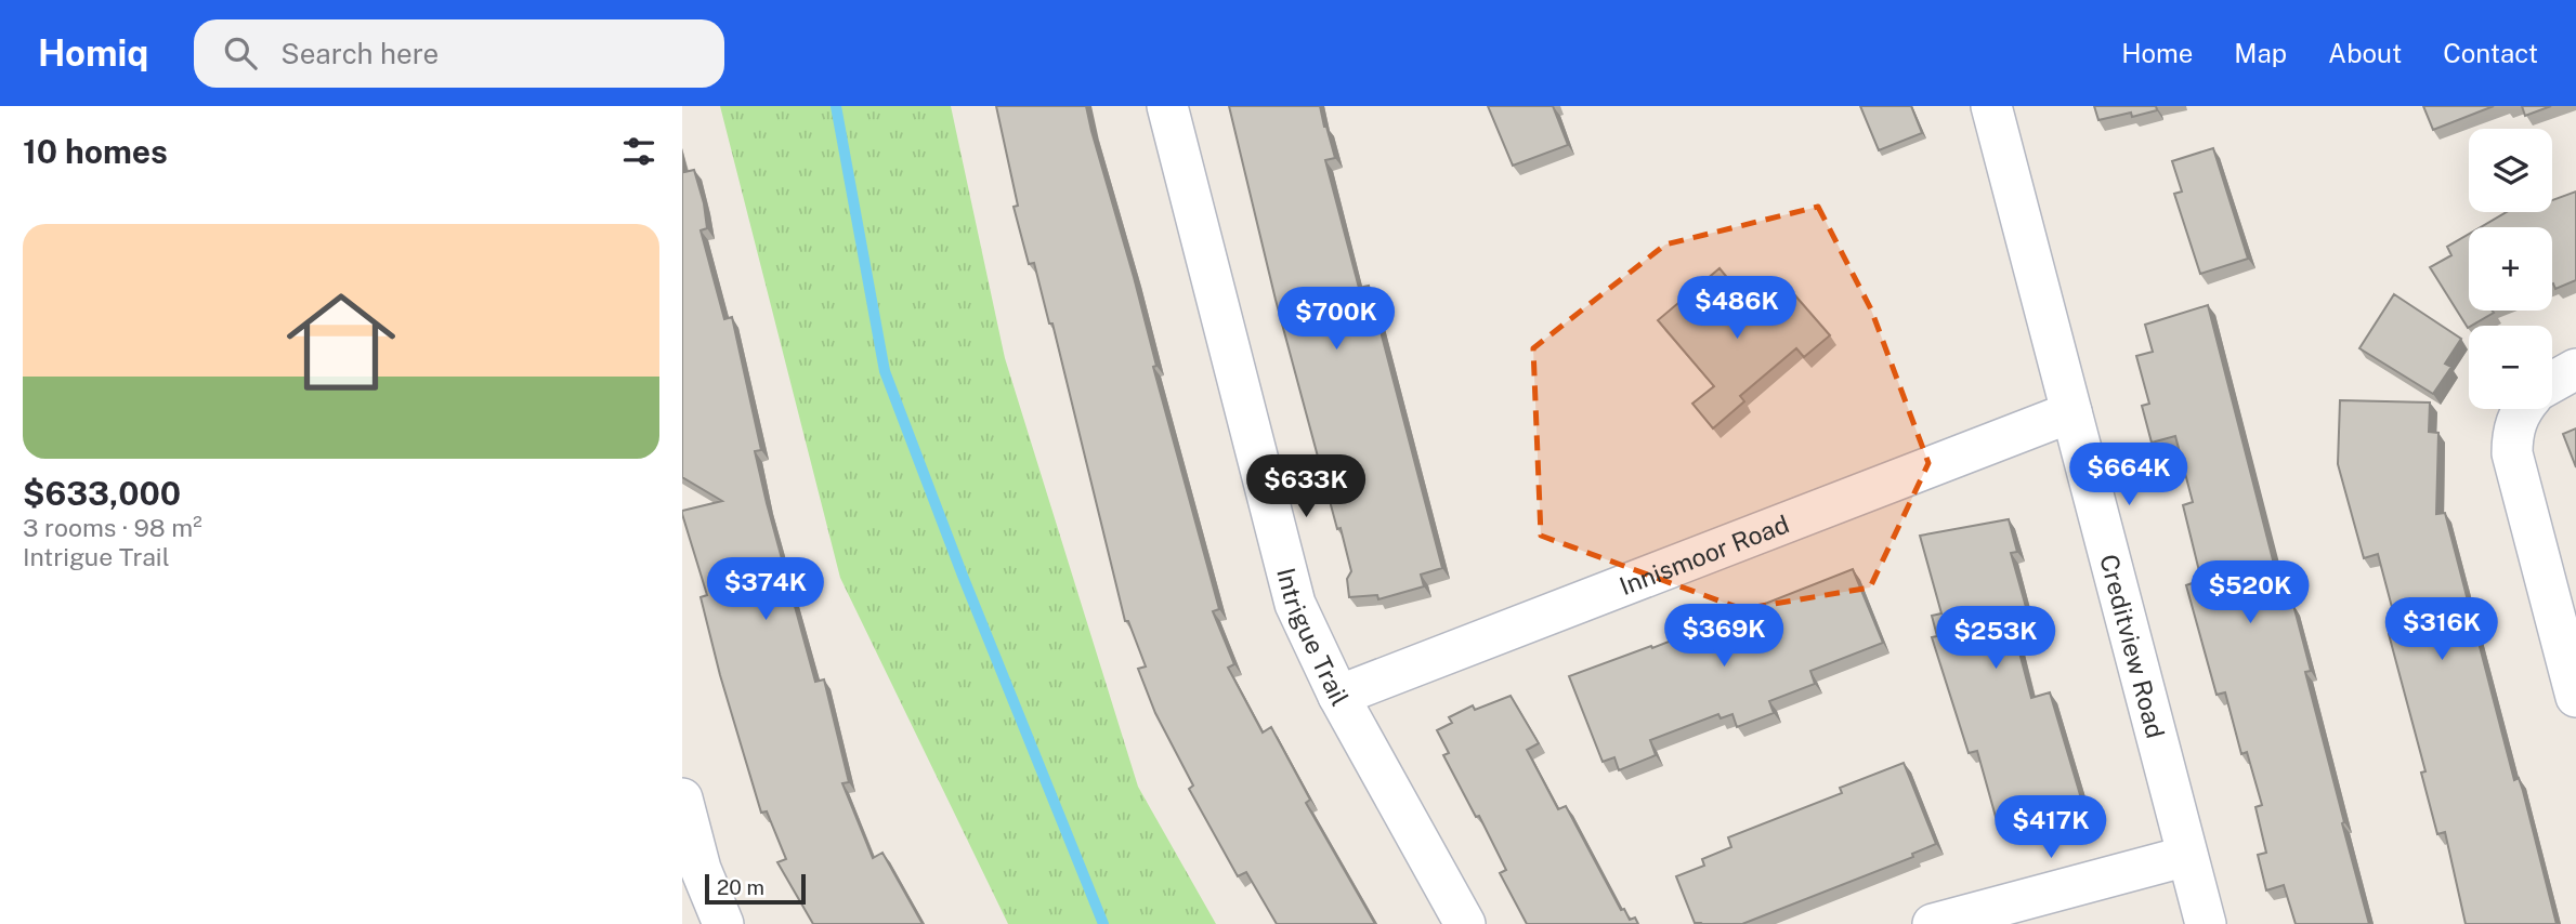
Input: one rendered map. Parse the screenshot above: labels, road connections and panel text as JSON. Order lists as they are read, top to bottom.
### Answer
{
  "streets": {
    "street": ["Innismoor Road", "Intrigue Trail", "Creditview Road"]
  },
  "crossings": [
    ["Innismoor Road", "Intrigue Trail"],
    ["Innismoor Road", "Creditview Road"]
  ],
  "scale_bar": "20 m",
  "page": {
    "header": "Homiq",
    "search": "Search here",
    "nav": [
      "Home",
      "Map",
      "About",
      "Contact"
    ],
    "heading": "10 homes",
    "map_buttons": ["+", "−"],
    "list": [
      {
        "name": "$633,000",
        "note": "3 rooms · 98 m² · Intrigue Trail"
      }
    ],
    "price": [
      "$486K",
      "$700K",
      "$664K",
      "$633K",
      "$374K",
      "$520K",
      "$316K",
      "$369K",
      "$253K",
      "$417K"
    ],
    "scale": "20 m"
  }
}
